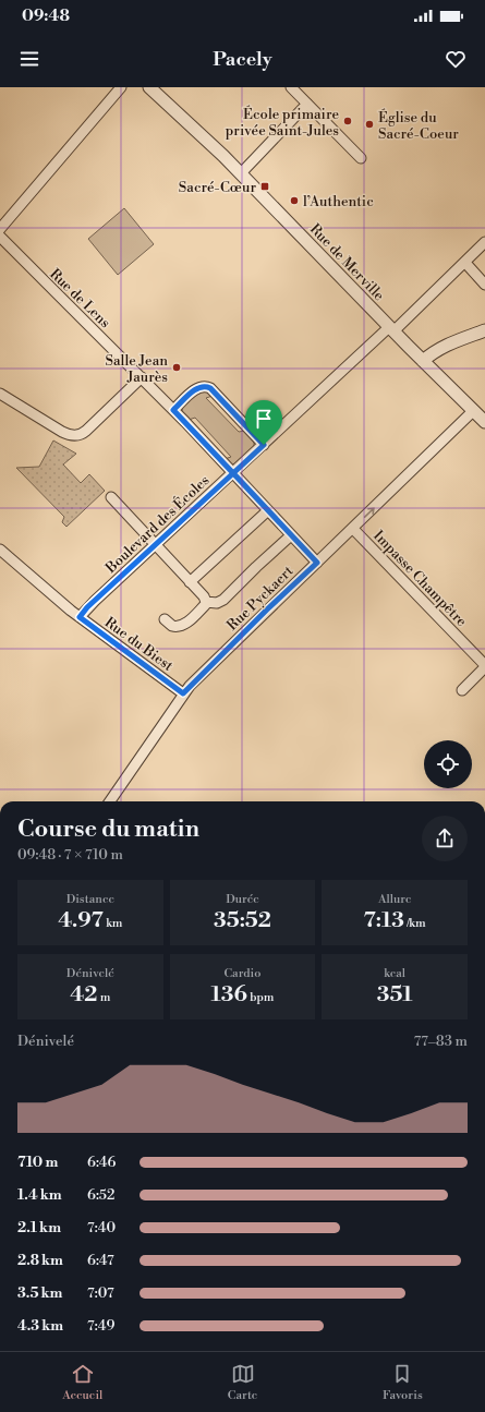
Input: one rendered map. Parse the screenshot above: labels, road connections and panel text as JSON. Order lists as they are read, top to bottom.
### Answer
{
  "streets": {
    "street": [
      "Rue de Merville",
      "Rue de Lens",
      "Boulevard des Écoles",
      "Impasse Champêtre",
      "Rue Pyckaert",
      "Rue du Biest"
    ]
  },
  "crossings": [
    ["Rue de Merville", "Boulevard des Écoles"],
    ["Rue de Merville", "Rue Pyckaert"],
    ["Rue de Lens", "Boulevard des Écoles"],
    ["Rue de Lens", "Rue Pyckaert"],
    ["Boulevard des Écoles", "Rue du Biest"],
    ["Impasse Champêtre", "Rue Pyckaert"],
    ["Rue Pyckaert", "Rue du Biest"]
  ],
  "places": {
    "other": [
      "École primaire privée Saint-Jules",
      "Église du Sacré-Coeur",
      "l’Authentic",
      "Salle Jean Jaurès"
    ],
    "transit": ["Sacré-Cœur"]
  },
  "page": {
    "status": "09:48",
    "header": "Pacely",
    "heading": ["Course du matin", "09:48 · 7 × 710 m"],
    "stats": [
      ["Distance", "4.97 km"],
      ["Durée", "35:52"],
      ["Allure", "7:13 /km"],
      ["Dénivelé", "42 m"],
      ["Cardio", "136 bpm"],
      ["kcal", "351"]
    ],
    "chart": ["Dénivelé", "77–83 m"],
    "list": [
      {
        "name": "710 m",
        "note": "6:46"
      },
      {
        "name": "1.4 km",
        "note": "6:52"
      },
      {
        "name": "2.1 km",
        "note": "7:40"
      },
      {
        "name": "2.8 km",
        "note": "6:47"
      },
      {
        "name": "3.5 km",
        "note": "7:07"
      },
      {
        "name": "4.3 km",
        "note": "7:49"
      }
    ],
    "tabs": ["Accueil", "Carte", "Favoris"]
  }
}
